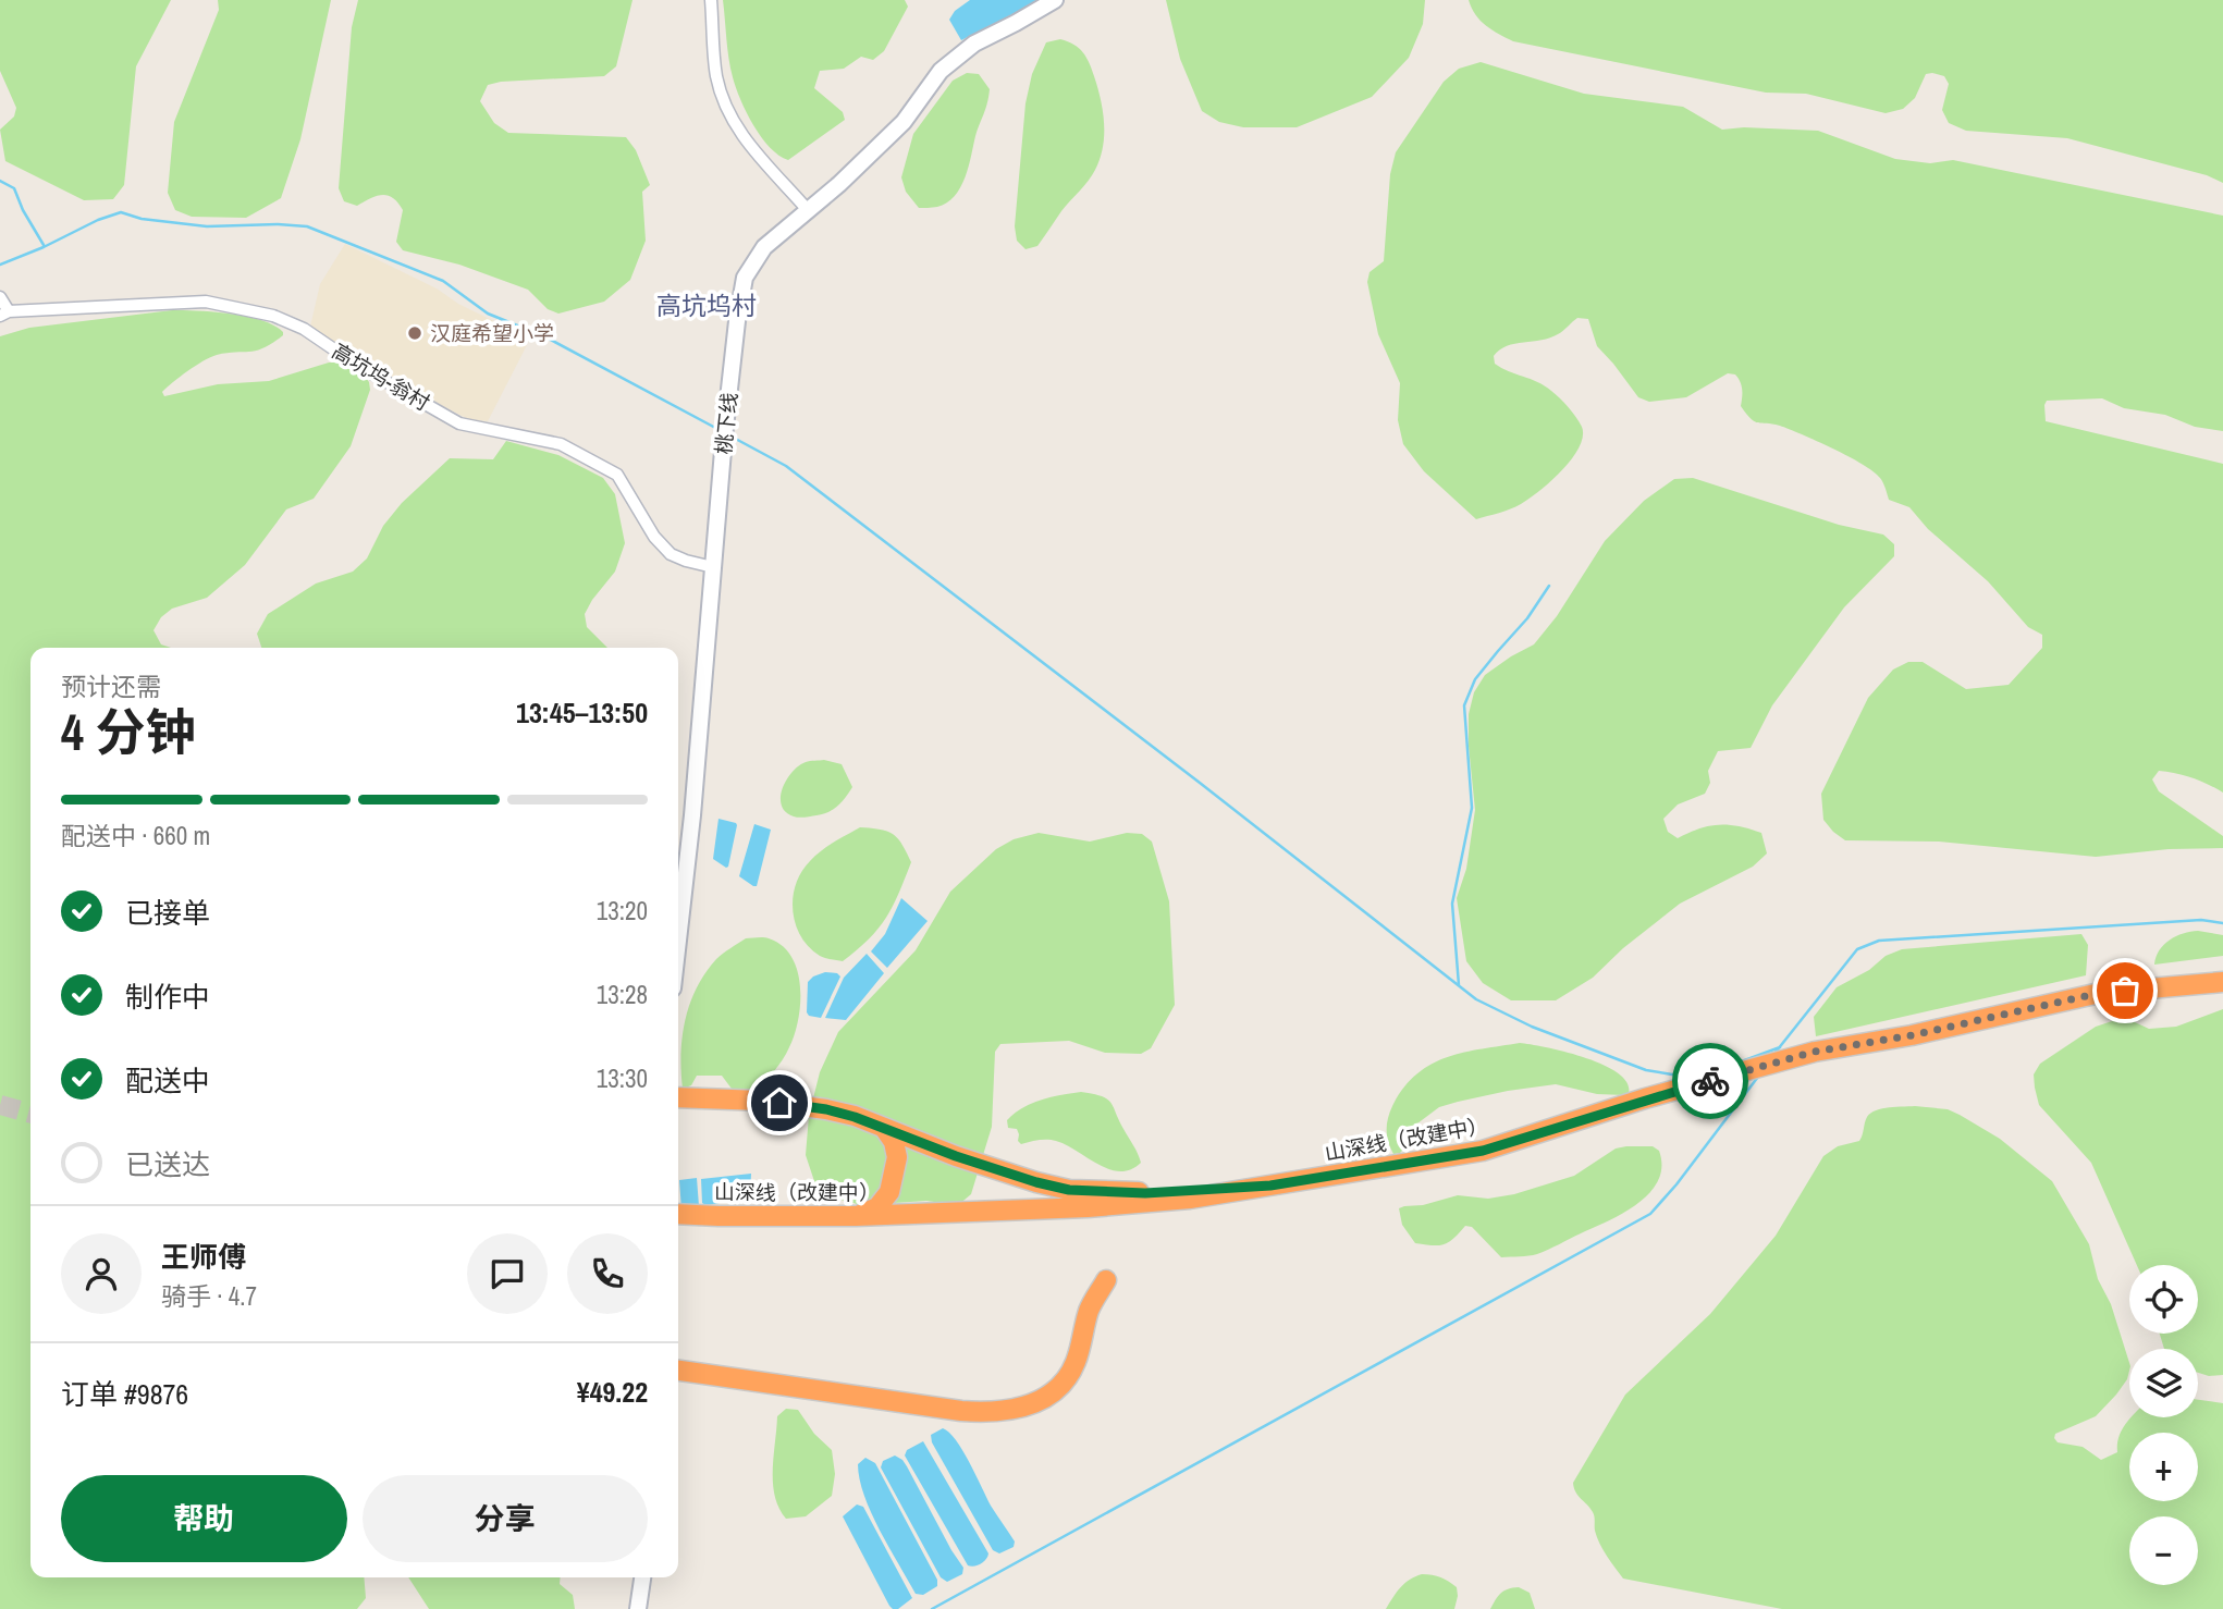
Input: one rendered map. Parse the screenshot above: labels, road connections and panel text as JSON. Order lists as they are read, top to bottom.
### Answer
{
  "streets": {
    "highway": ["山深线（改建中）"],
    "main road": ["桃下线"],
    "street": ["高坑坞-翁村"]
  },
  "crossings": [
    ["高坑坞-翁村", "桃下线"]
  ],
  "districts": ["高坑坞村"],
  "places": ["汉庭希望小学"],
  "page": {
    "heading": ["4 分钟", "预计还需", "13:45–13:50"],
    "panel": [
      "王师傅",
      "骑手 · 4.7",
      "订单 #9876",
      "¥49.22"
    ],
    "bar": "配送中 · 660 m",
    "list": [
      ["已接单", "13:20"],
      ["制作中", "13:28"],
      ["配送中", "13:30"],
      "已送达"
    ],
    "map_buttons": ["+", "−"],
    "buttons": ["帮助", "分享"]
  }
}
